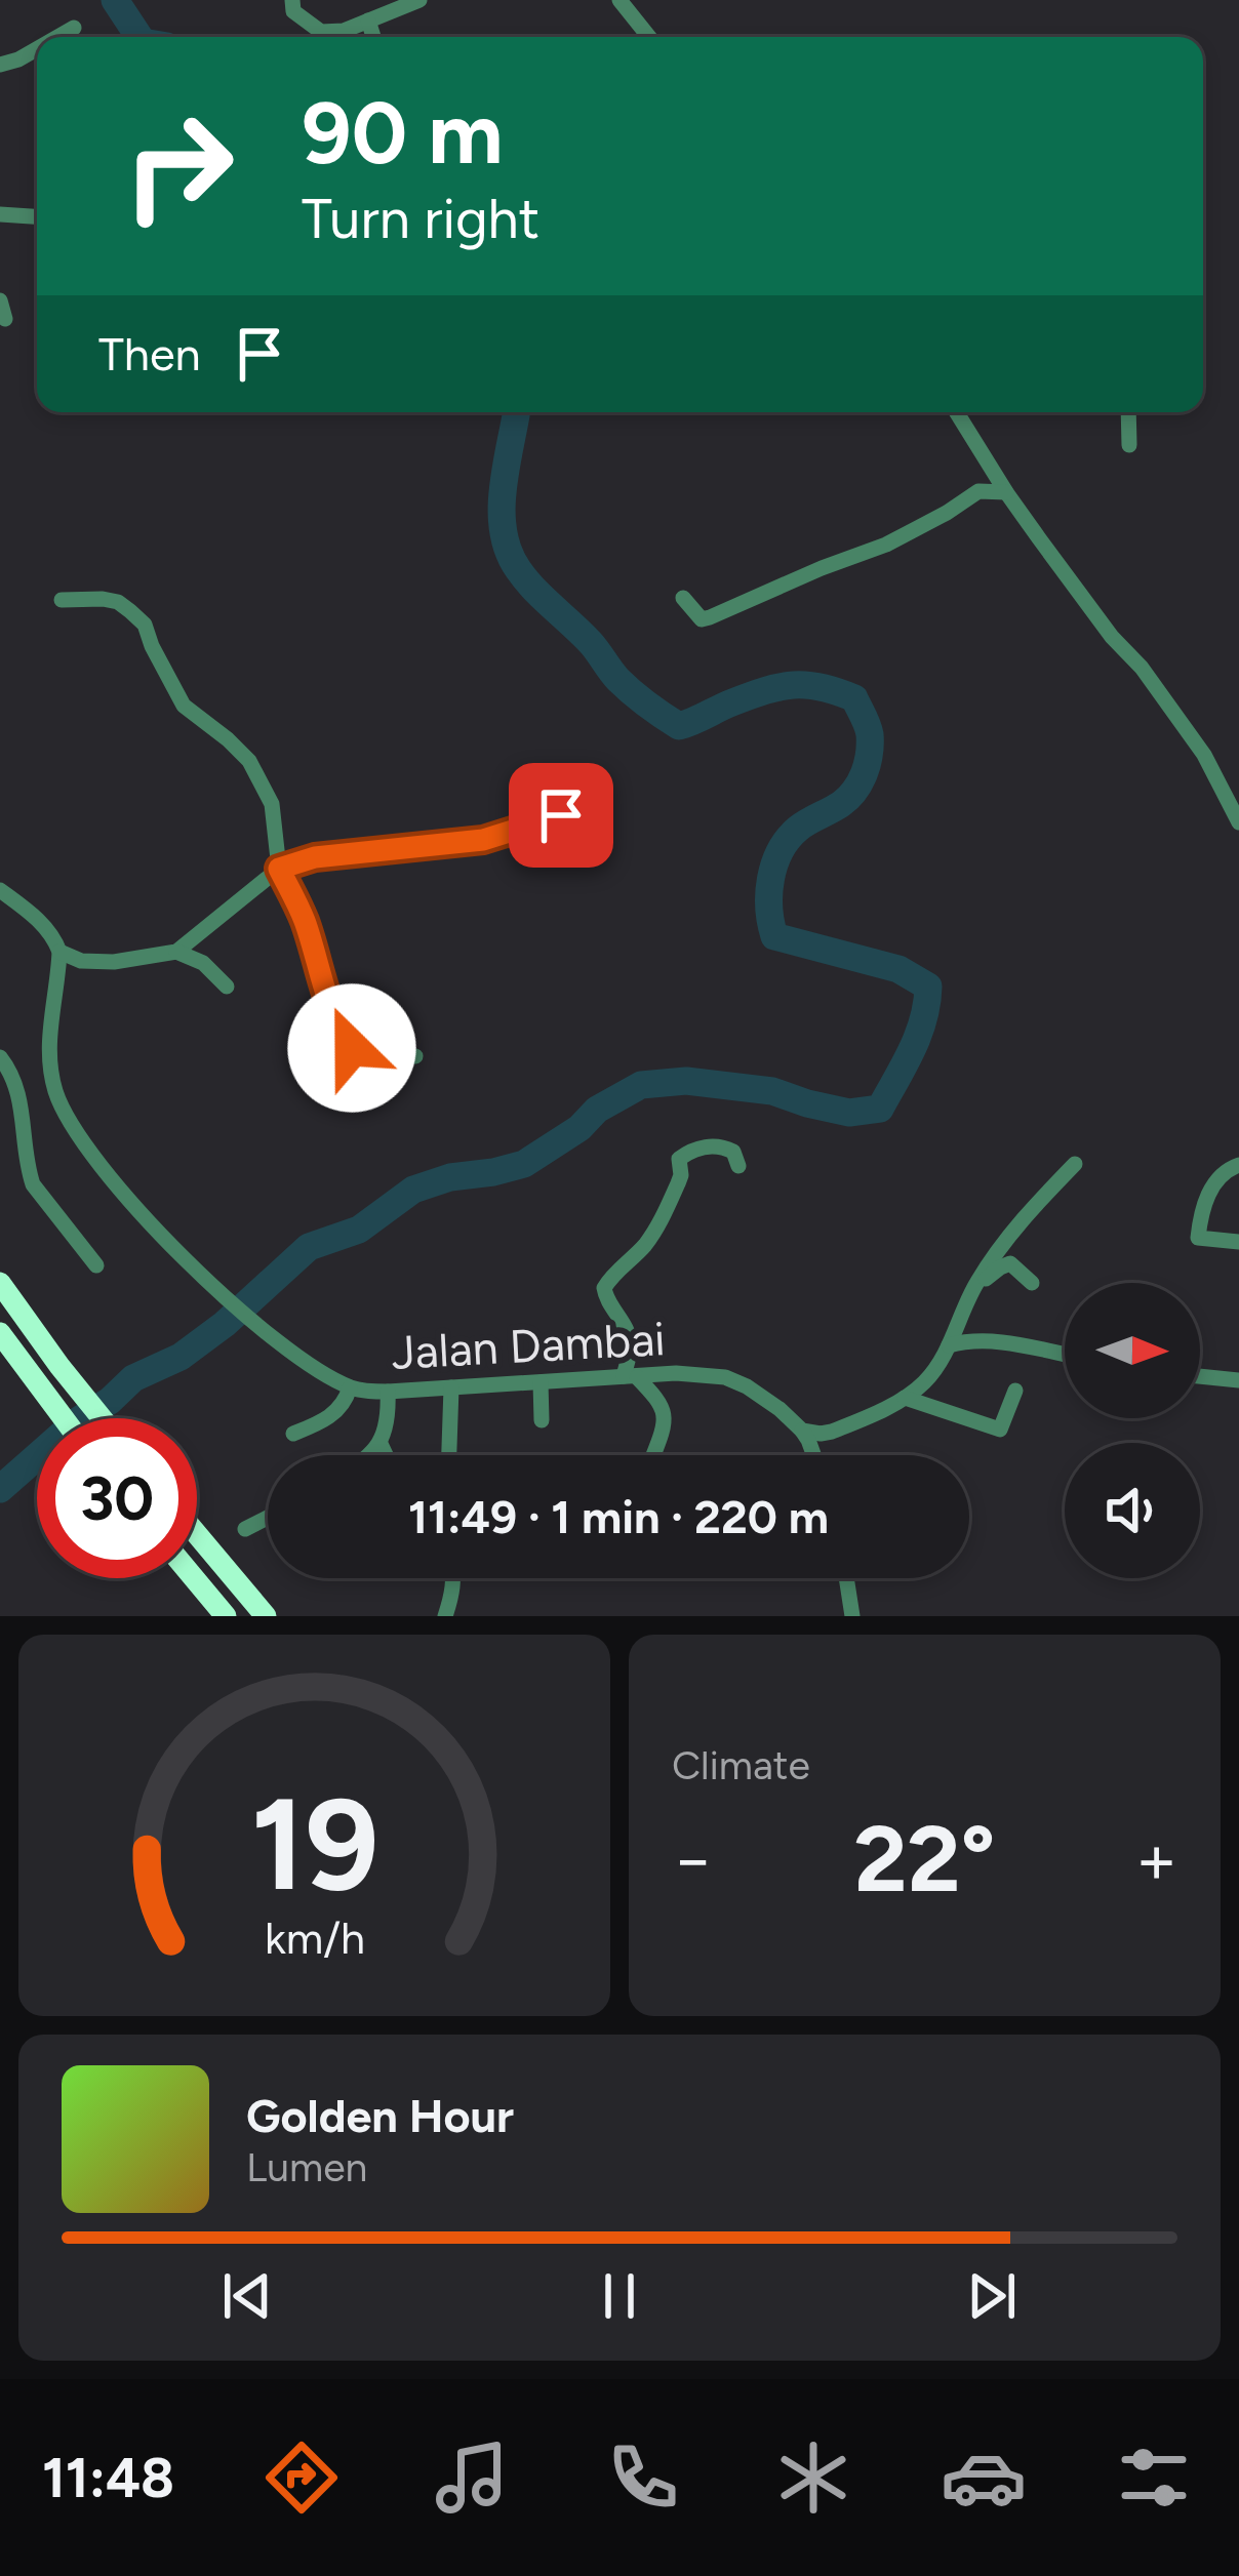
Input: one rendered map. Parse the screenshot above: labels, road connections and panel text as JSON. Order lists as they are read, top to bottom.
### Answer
{
  "streets": {
    "street": ["Jalan Dambai"]
  },
  "north": "right",
  "page": {
    "turn": ["90 m", "Turn right"],
    "then": "Then",
    "limit": "30",
    "trip": "11:49 · 1 min · 220 m",
    "tile": "Climate",
    "heat": ["−", "22°", "+"],
    "song": ["Golden Hour", "Lumen"],
    "tabs": "11:48",
    "gauge": ["19", "km/h"]
  }
}
